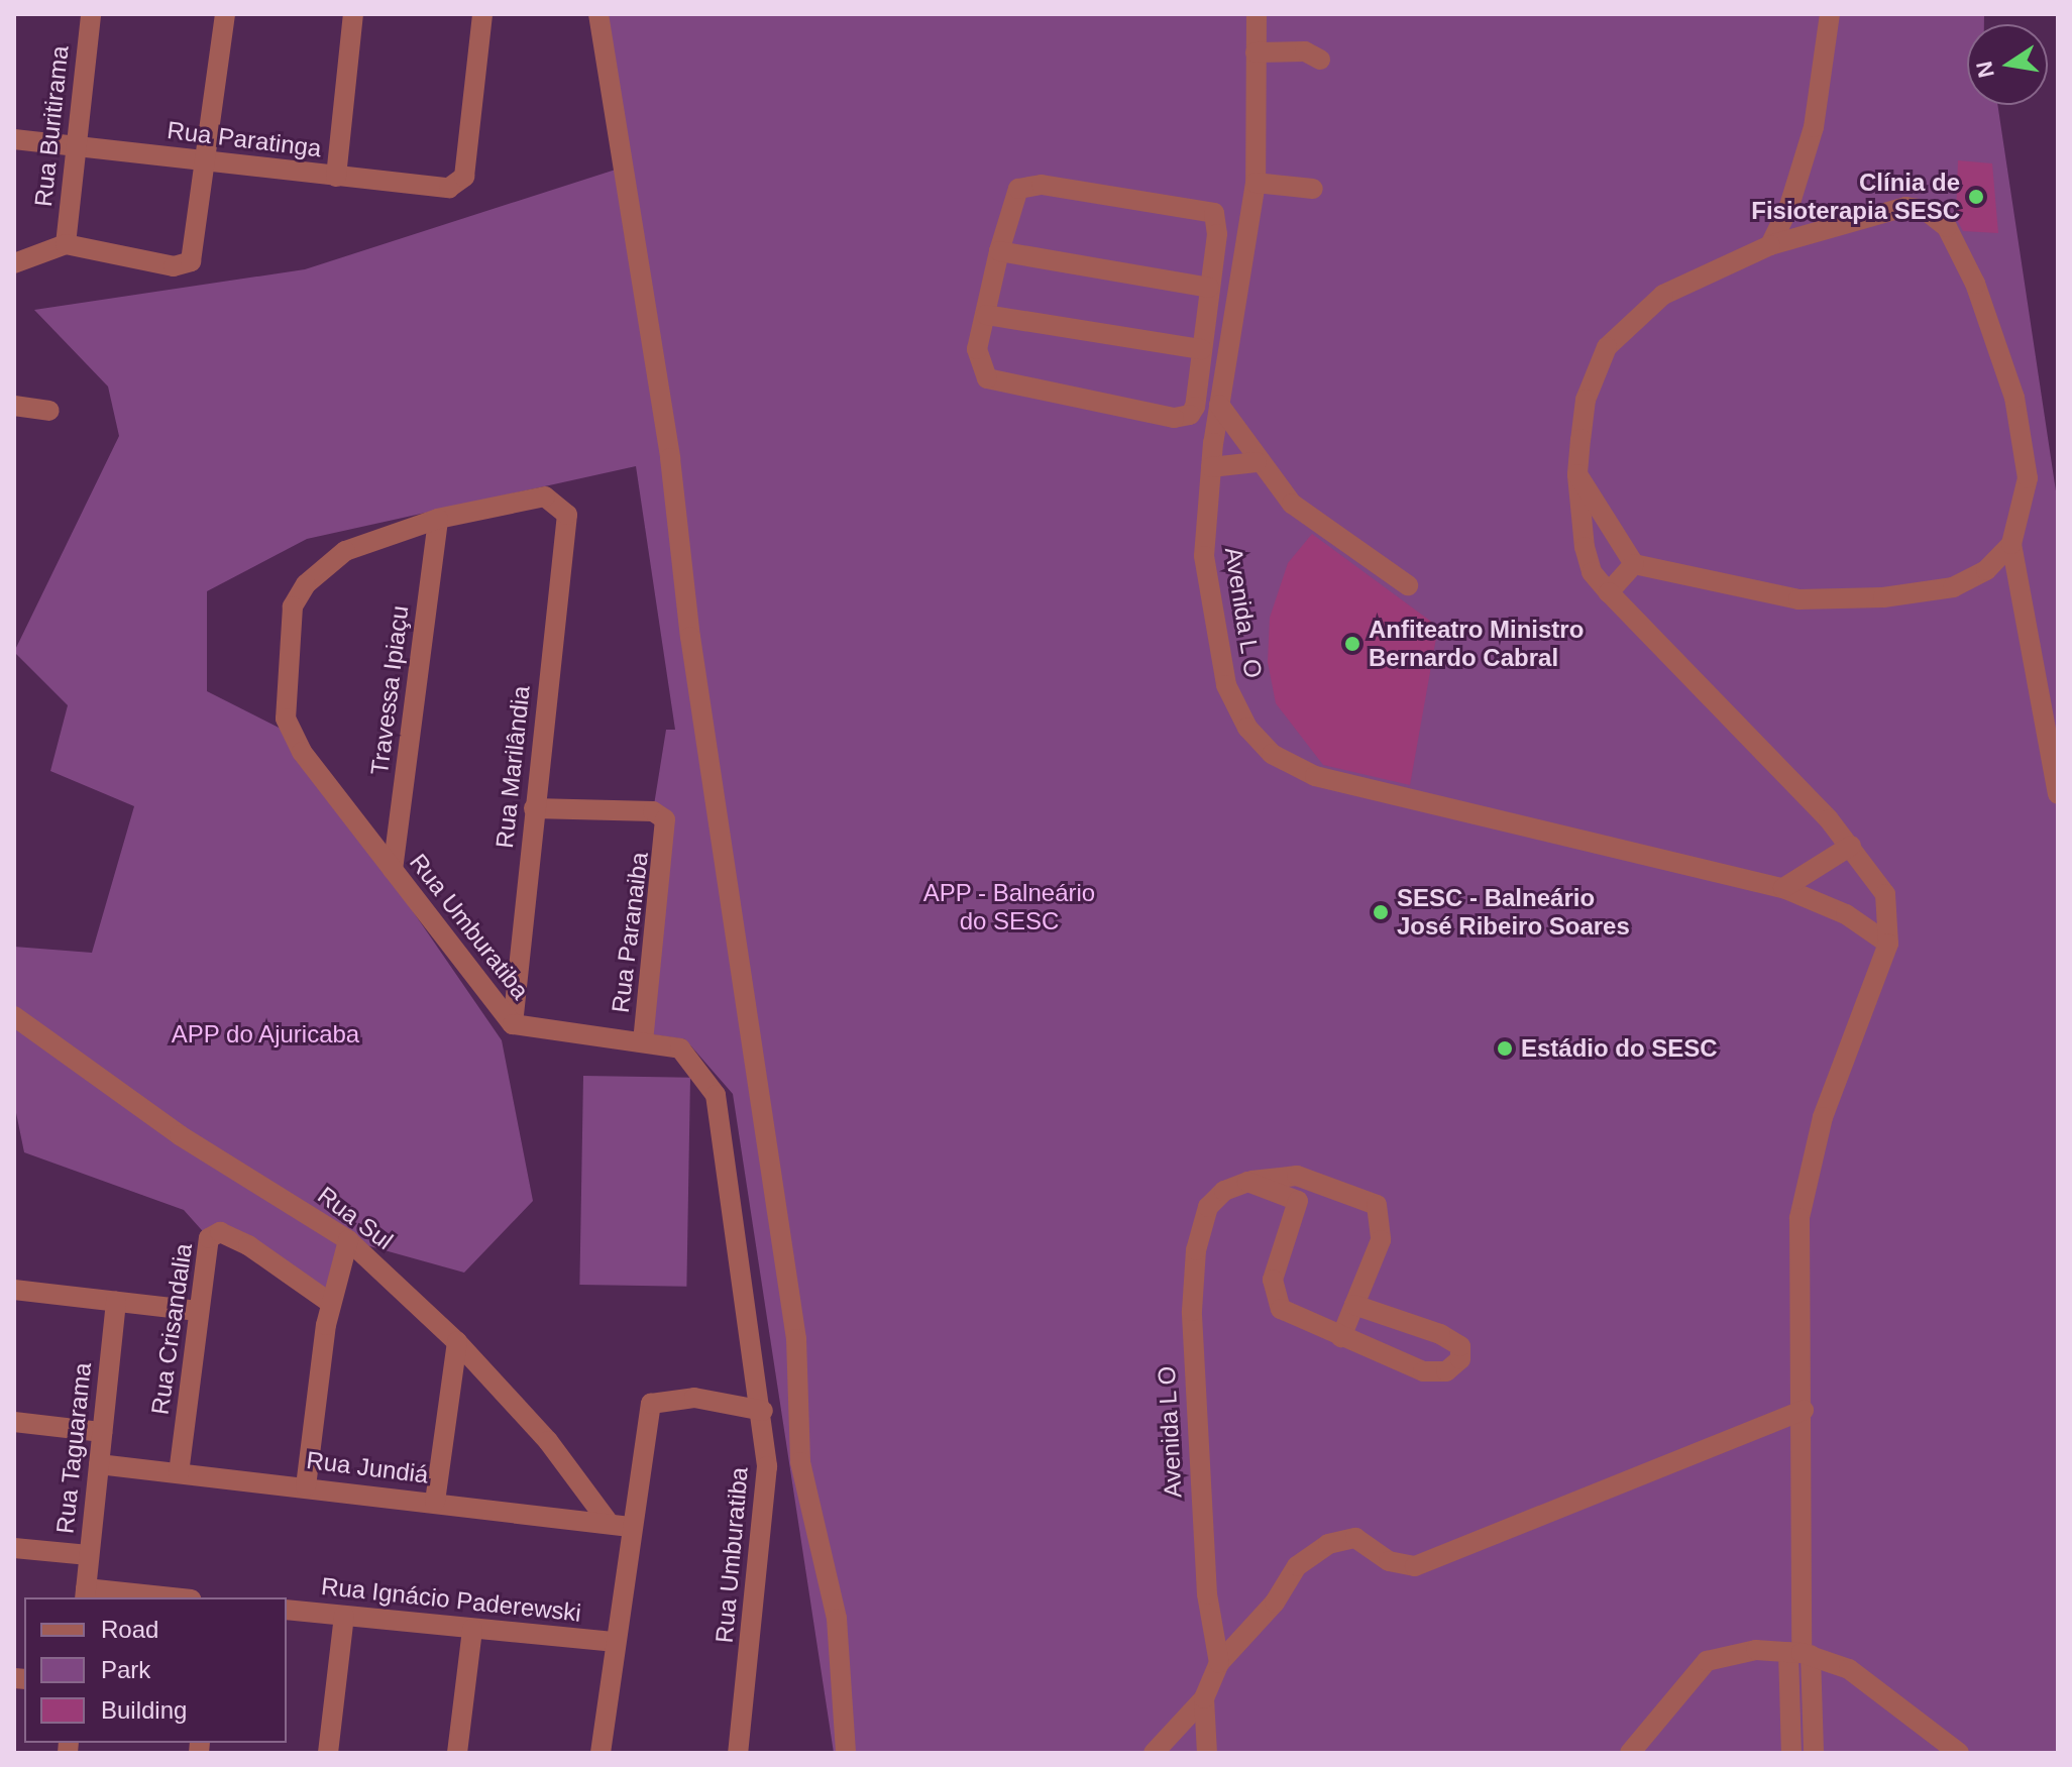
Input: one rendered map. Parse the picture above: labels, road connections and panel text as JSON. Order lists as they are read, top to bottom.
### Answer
{
  "streets": {
    "street": [
      "Rua Buritirama",
      "Rua Paratinga",
      "Avenida L O",
      "Travessa Ipiaçu",
      "Rua Marilândia",
      "Rua Umburatiba",
      "Rua Paranaiba",
      "Rua Sul",
      "Rua Crisandalia",
      "Rua Taguarama",
      "Rua Jundiá",
      "Rua Ignácio Paderewski"
    ]
  },
  "crossings": [
    ["Rua Buritirama", "Rua Paratinga"],
    ["Travessa Ipiaçu", "Rua Umburatiba"],
    ["Rua Marilândia", "Rua Umburatiba"],
    ["Rua Marilândia", "Rua Paranaiba"],
    ["Rua Umburatiba", "Rua Paranaiba"],
    ["Rua Sul", "Rua Jundiá"],
    ["Rua Crisandalia", "Rua Jundiá"],
    ["Rua Taguarama", "Rua Jundiá"]
  ],
  "parks": ["APP - Balneário do SESC", "APP do Ajuricaba"],
  "places": [
    "Clínia de Fisioterapia SESC",
    "Anfiteatro Ministro Bernardo Cabral",
    "SESC - Balneário José Ribeiro Soares",
    "Estádio do SESC"
  ],
  "legend": ["Road", "Park", "Building"],
  "north": "left"
}
